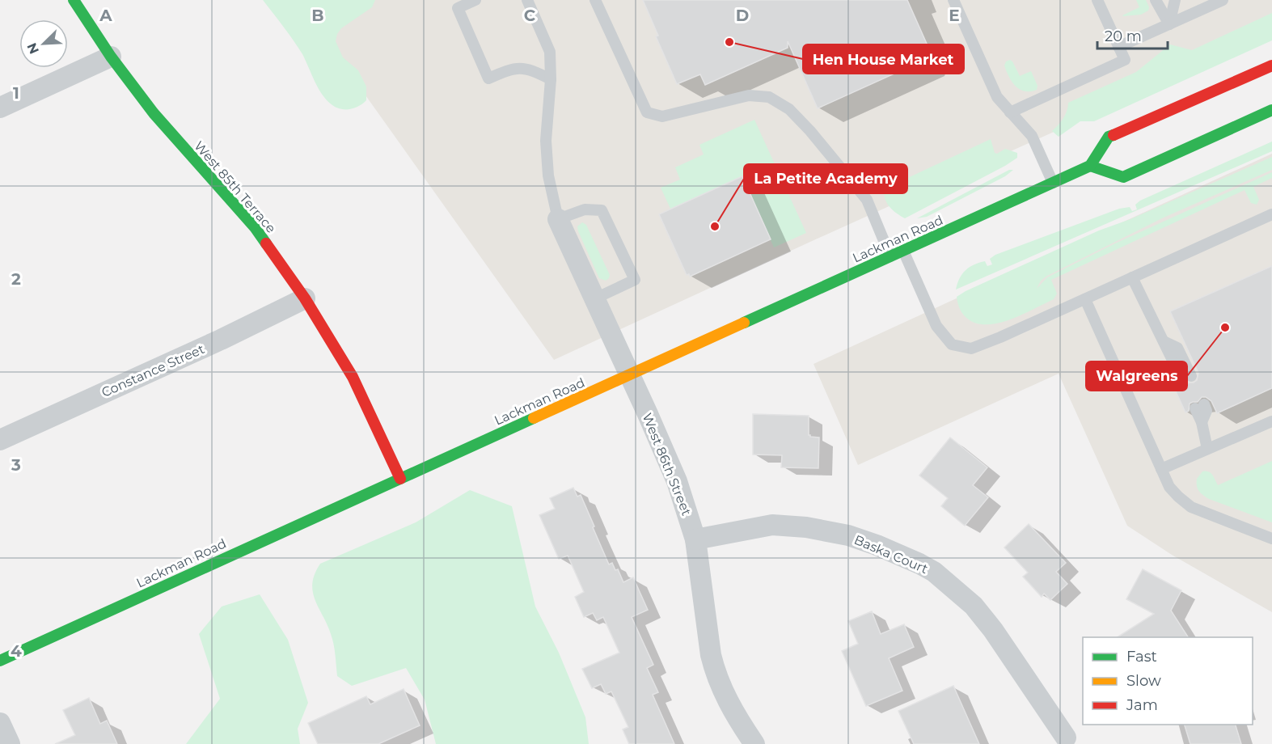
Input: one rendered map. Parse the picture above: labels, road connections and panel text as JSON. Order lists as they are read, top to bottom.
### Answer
{
  "streets": {
    "main road": ["West 85th Terrace", "Lackman Road"],
    "street": ["Constance Street", "West 86th Street", "Baska Court"]
  },
  "crossings": [
    ["West 85th Terrace", "Lackman Road"],
    ["West 85th Terrace", "Constance Street"],
    ["Lackman Road", "West 86th Street"],
    ["West 86th Street", "Baska Court"]
  ],
  "places": ["Hen House Market", "La Petite Academy", "Walgreens"],
  "legend": ["Fast", "Slow", "Jam"],
  "scale_bar": "20 m",
  "north": "bottom left",
  "grid": {
    "columns": [
      "A",
      "B",
      "C",
      "D",
      "E"
    ],
    "rows": [
      "1",
      "2",
      "3",
      "4"
    ]
  }
}
